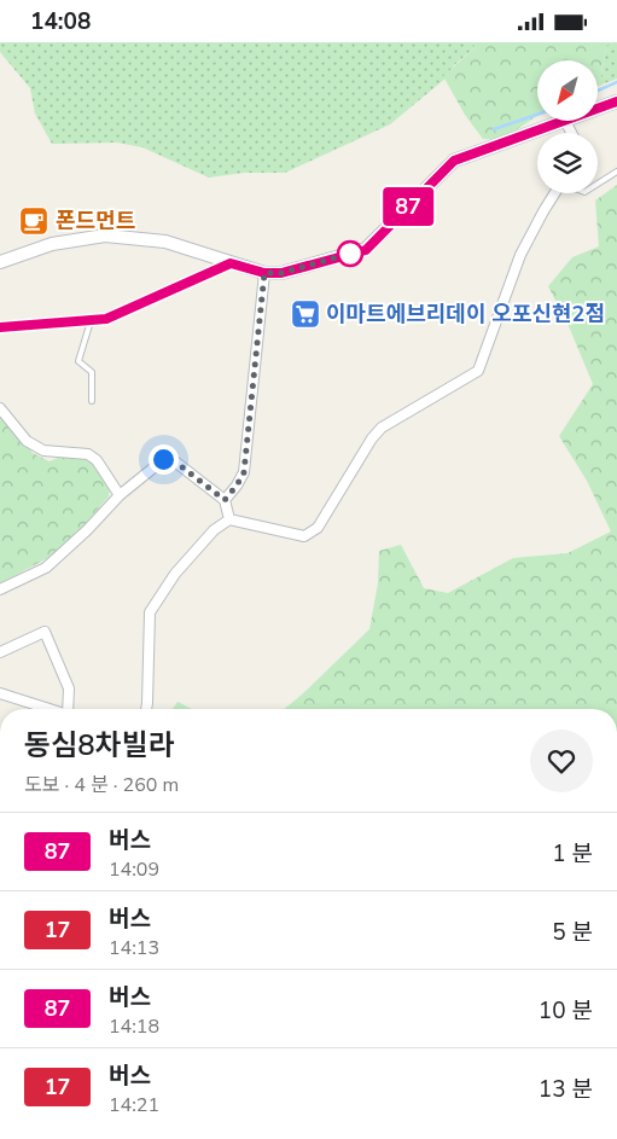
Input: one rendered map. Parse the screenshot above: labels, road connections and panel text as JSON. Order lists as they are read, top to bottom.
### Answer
{
  "places": {
    "cafe": ["폰드먼트"],
    "supermarket": ["이마트에브리데이 오포신현2점"]
  },
  "lines": ["bus line 87"],
  "north": "bottom left",
  "page": {
    "status": "14:08",
    "on_map": "87",
    "heading": ["동심8차빌라", "도보 · 4 분 · 260 m"],
    "list": [
      {
        "mark": "87",
        "name": "버스",
        "note": "14:09",
        "value": "1 분"
      },
      {
        "mark": "17",
        "name": "버스",
        "note": "14:13",
        "value": "5 분"
      },
      {
        "mark": "87",
        "name": "버스",
        "note": "14:18",
        "value": "10 분"
      },
      {
        "mark": "17",
        "name": "버스",
        "note": "14:21",
        "value": "13 분"
      }
    ]
  }
}
